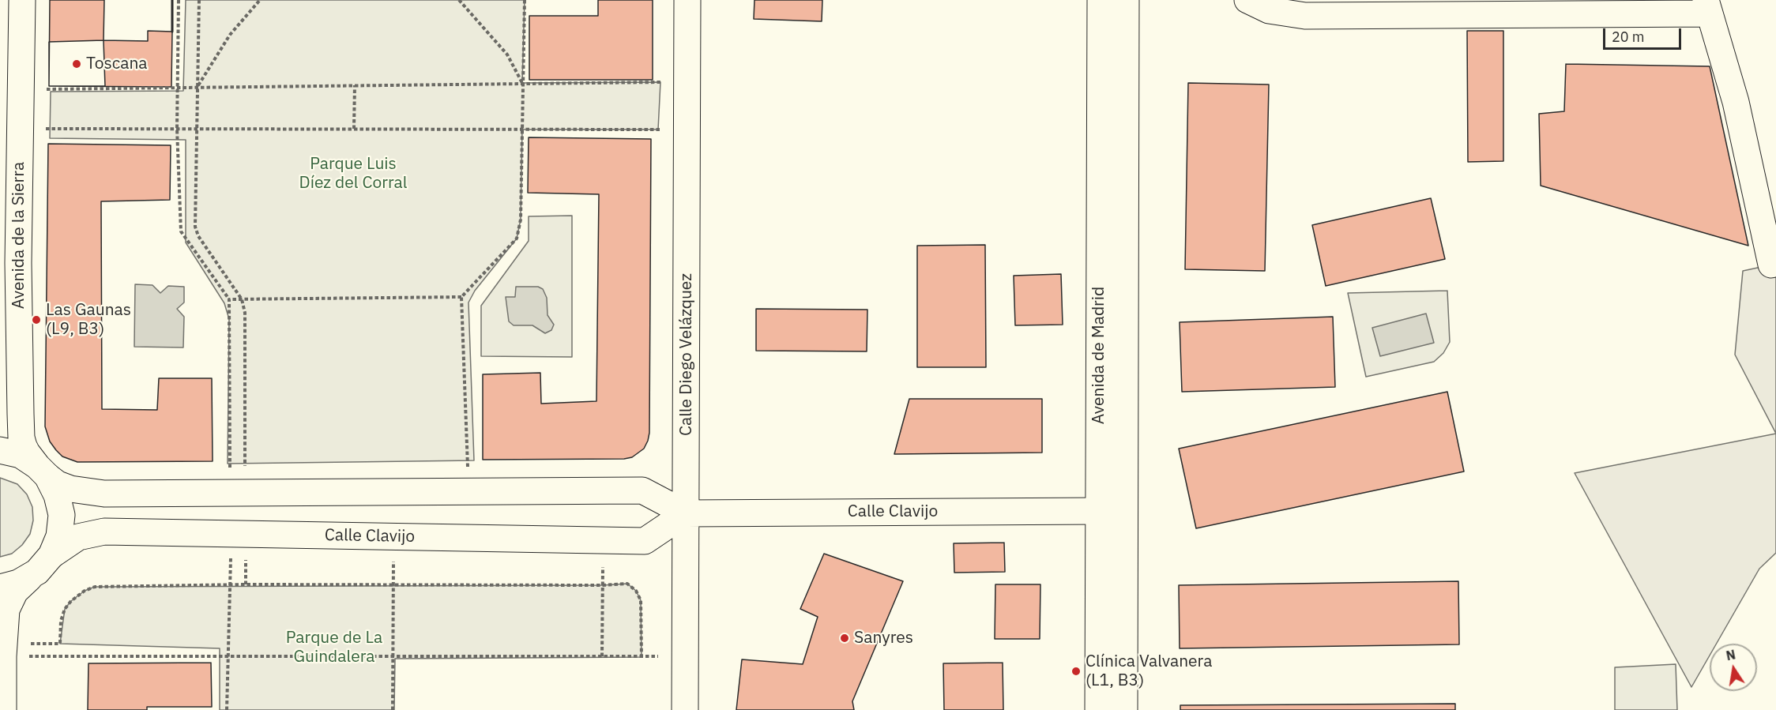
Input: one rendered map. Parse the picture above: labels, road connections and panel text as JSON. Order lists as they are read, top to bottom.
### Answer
{
  "streets": {
    "street": [
      "Avenida de la Sierra",
      "Calle Diego Velázquez",
      "Avenida de Madrid",
      "Calle Clavijo"
    ]
  },
  "crossings": [
    ["Avenida de la Sierra", "Calle Clavijo"],
    ["Calle Diego Velázquez", "Calle Clavijo"],
    ["Avenida de Madrid", "Calle Clavijo"]
  ],
  "parks": ["Parque Luis Díez del Corral", "Parque de La Guindalera"],
  "places": [
    "Toscana",
    "Las Gaunas (L9, B3)",
    "Sanyres",
    "Clínica Valvanera (L1, B3)"
  ],
  "scale_bar": "20 m",
  "north": "top"
}
